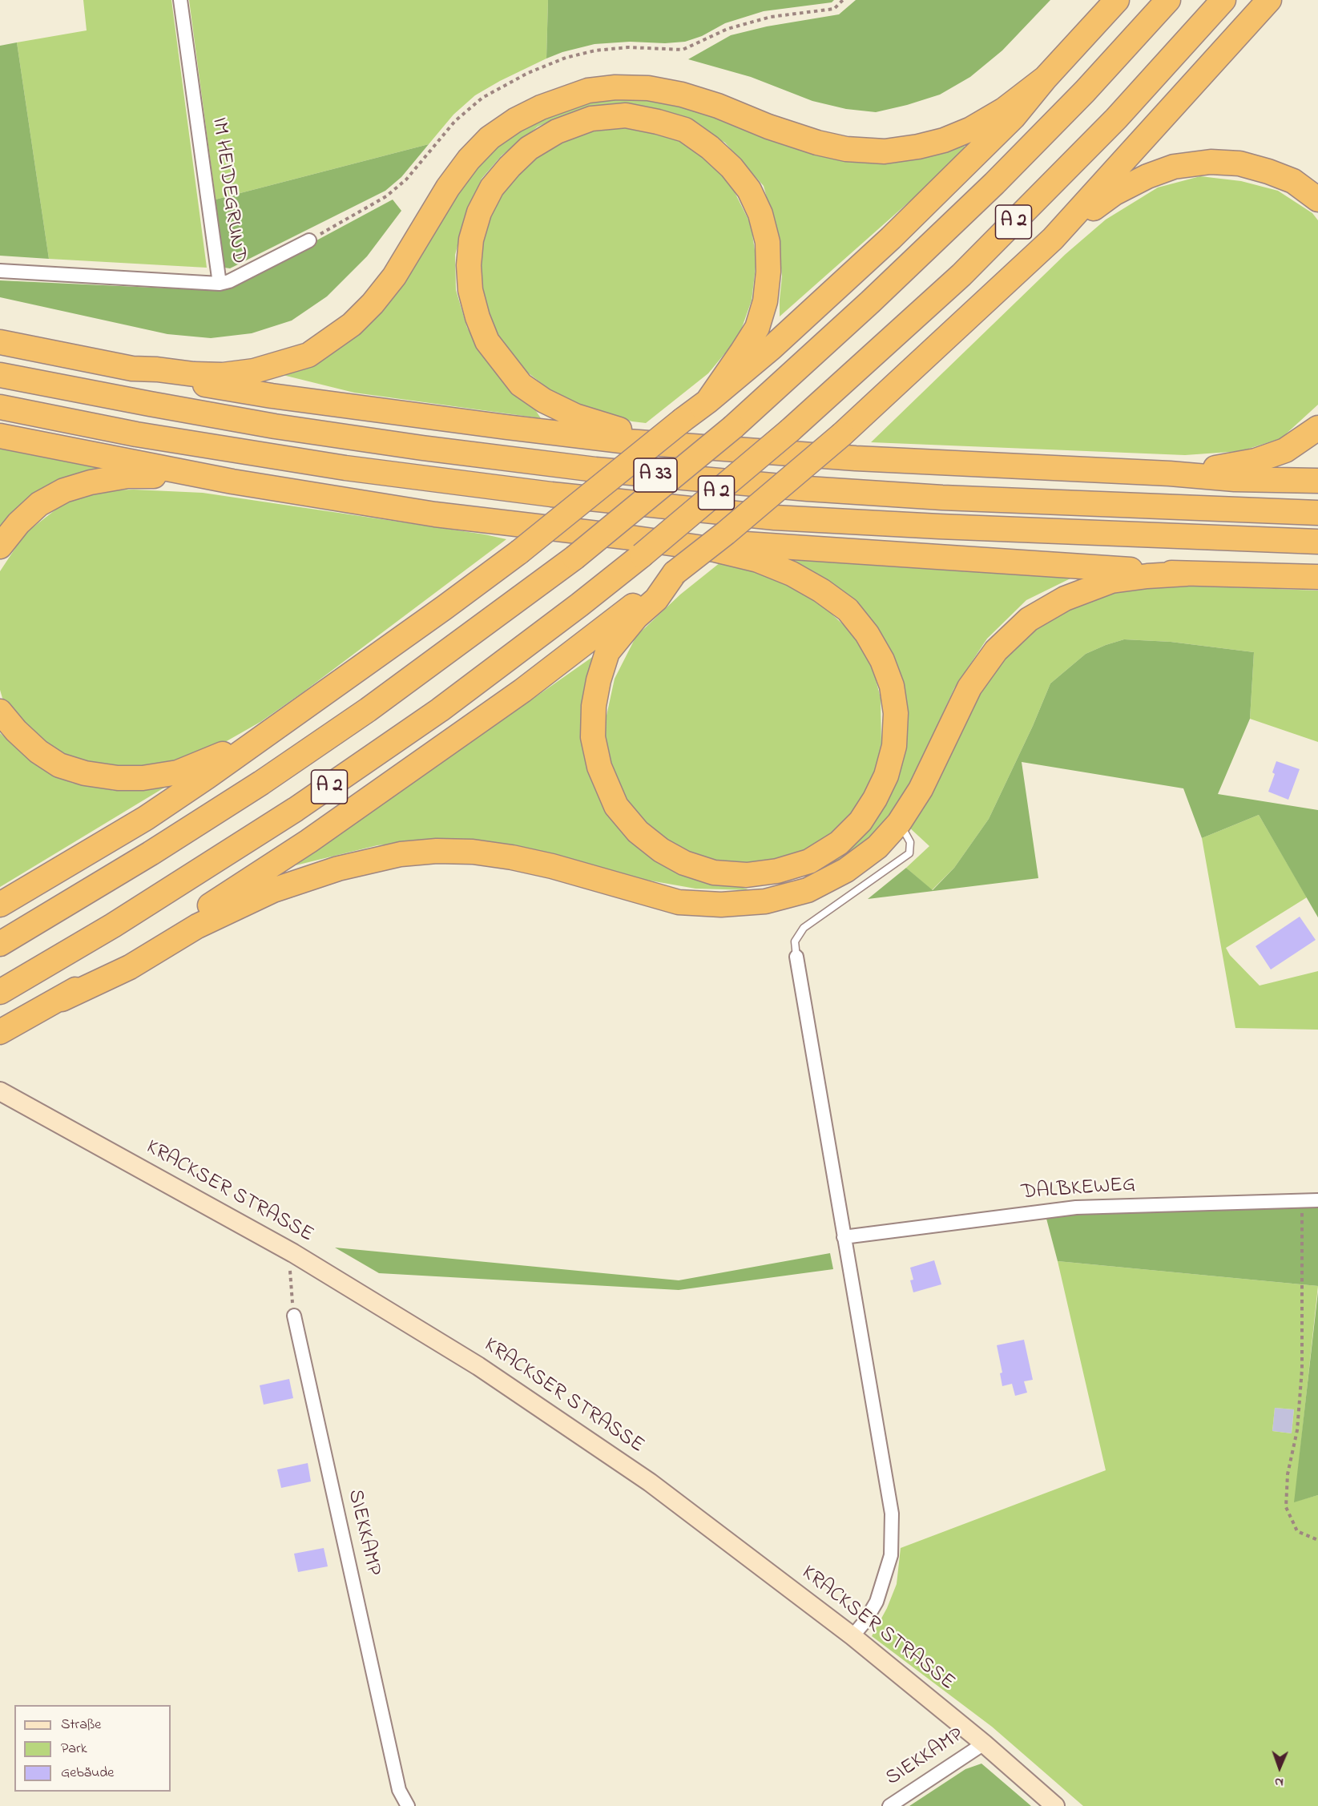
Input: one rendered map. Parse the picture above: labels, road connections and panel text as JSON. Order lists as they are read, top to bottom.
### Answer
{
  "streets": {
    "highway": ["A 2", "A 33"],
    "street": [
      "IM HEIDEGRUND",
      "DALBKEWEG",
      "KRACKSER STRASSE",
      "SIEKKAMP"
    ]
  },
  "crossings": [
    ["KRACKSER STRASSE", "SIEKKAMP"]
  ],
  "legend": ["Straße", "Park", "Gebäude"],
  "north": "bottom"
}
